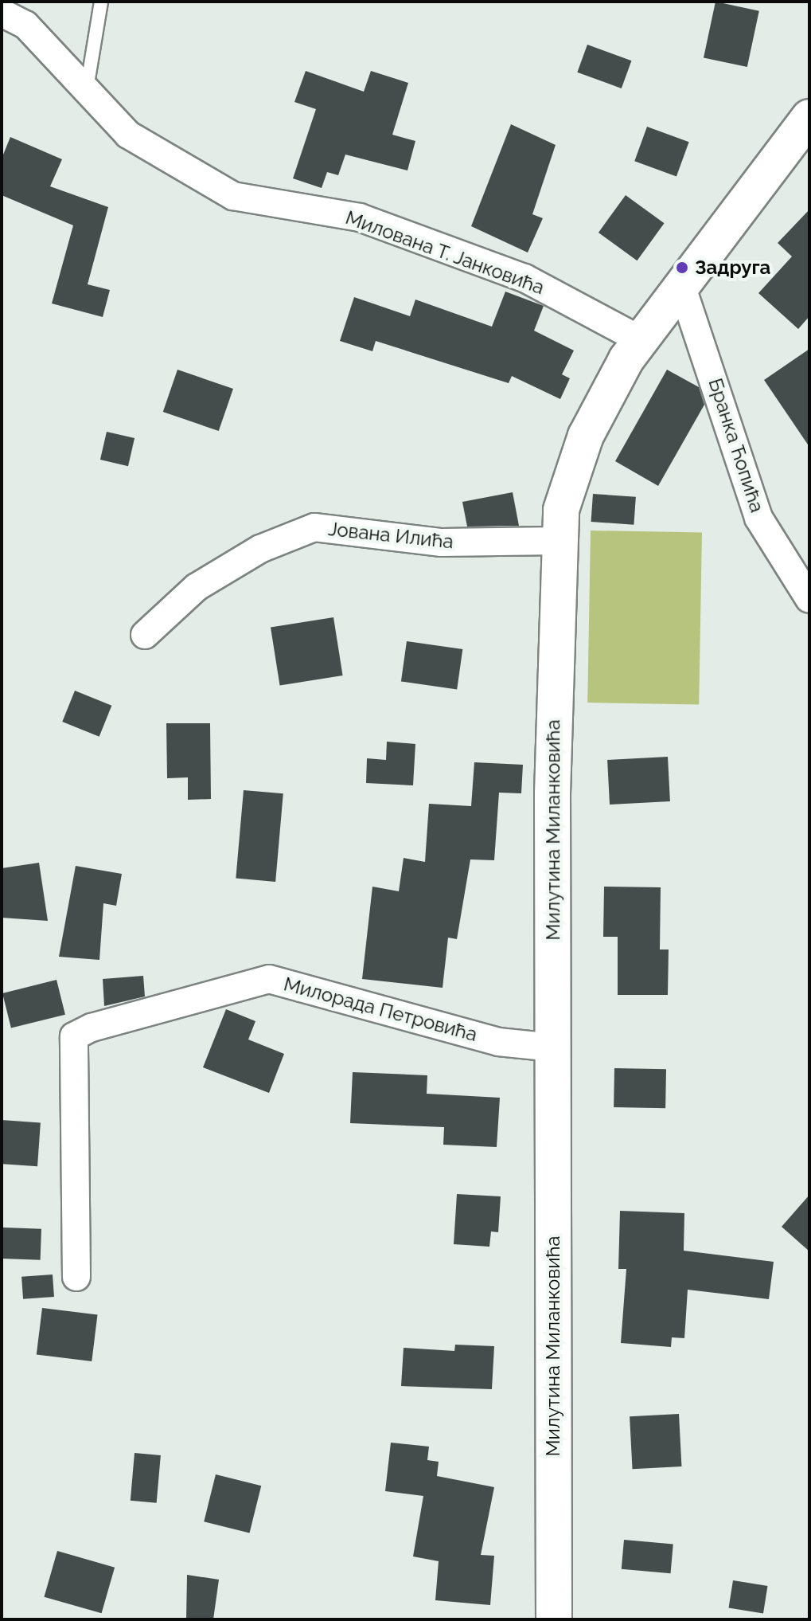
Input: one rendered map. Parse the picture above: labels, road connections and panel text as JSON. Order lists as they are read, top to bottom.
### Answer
{
  "streets": {
    "street": [
      "Милована Т. Јанковића",
      "Бранка Ћопића",
      "Јована Илића",
      "Милутина Миланковића",
      "Милорада Петровића"
    ]
  },
  "crossings": [
    ["Милована Т. Јанковића", "Милутина Миланковића"],
    ["Бранка Ћопића", "Милутина Миланковића"],
    ["Јована Илића", "Милутина Миланковића"],
    ["Милутина Миланковића", "Милорада Петровића"]
  ],
  "places": ["Задруга"]
}
